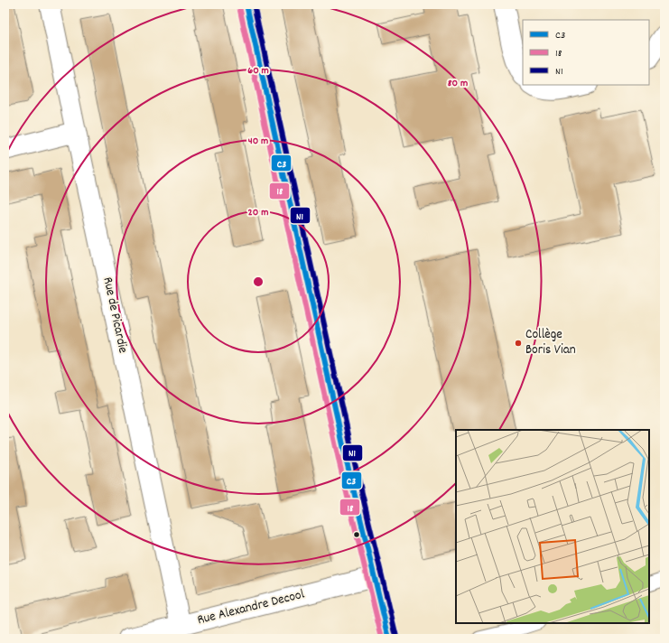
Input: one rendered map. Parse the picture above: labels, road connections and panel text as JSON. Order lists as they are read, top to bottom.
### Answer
{
  "streets": {
    "street": ["Rue de Picardie", "Rue Alexandre Decool"]
  },
  "crossings": [
    ["Rue de Picardie", "Rue Alexandre Decool"]
  ],
  "places": ["Collège Boris Vian"],
  "lines": ["transit line C3", "transit line N1", "transit line 18"],
  "legend": ["C3", "18", "N1"],
  "rings": [
    "60 m",
    "80 m",
    "40 m",
    "20 m"
  ]
}
